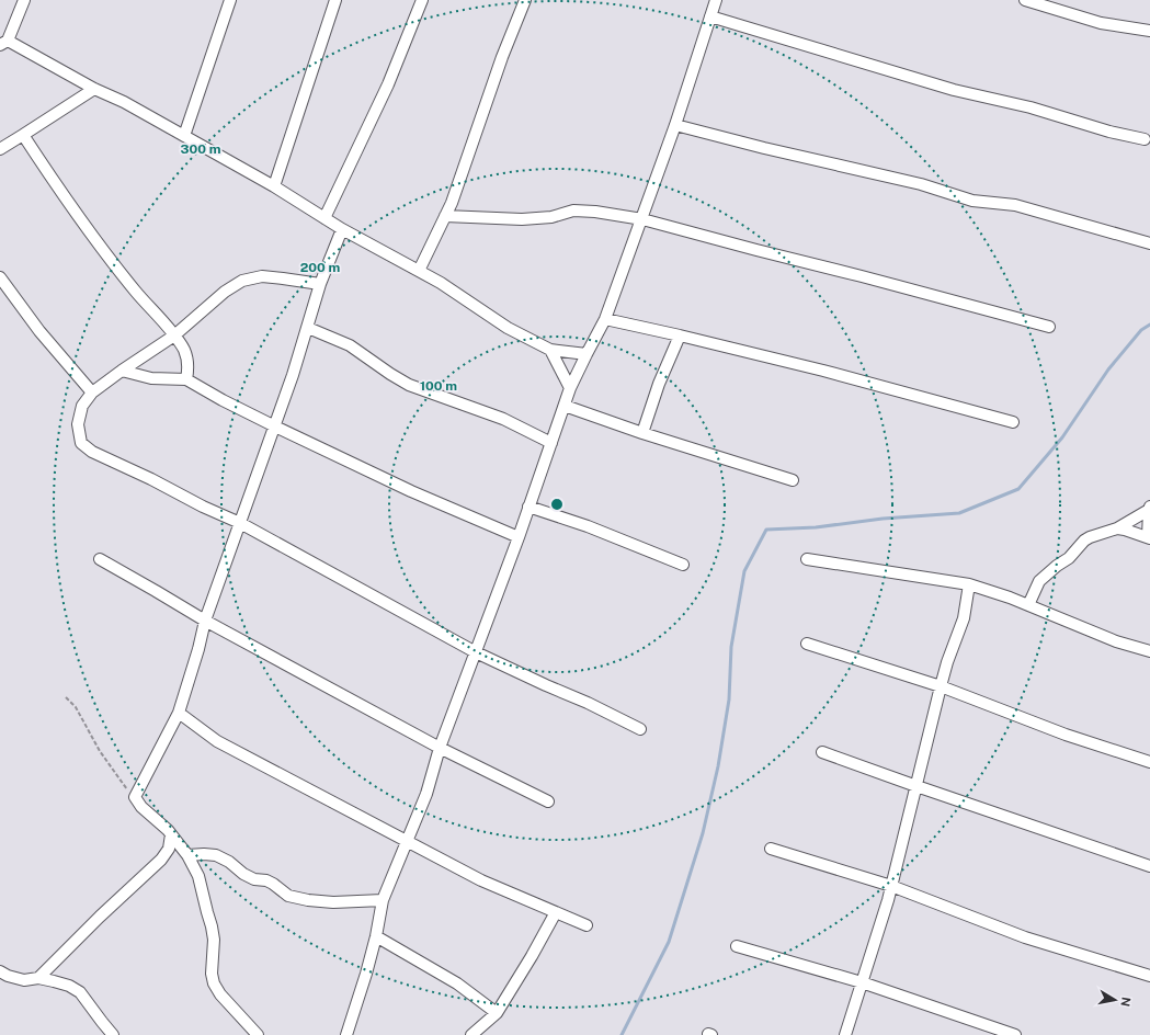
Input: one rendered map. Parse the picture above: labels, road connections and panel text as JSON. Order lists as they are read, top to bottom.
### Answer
{
  "north": "right",
  "rings": ["300 m", "200 m", "100 m"]
}
